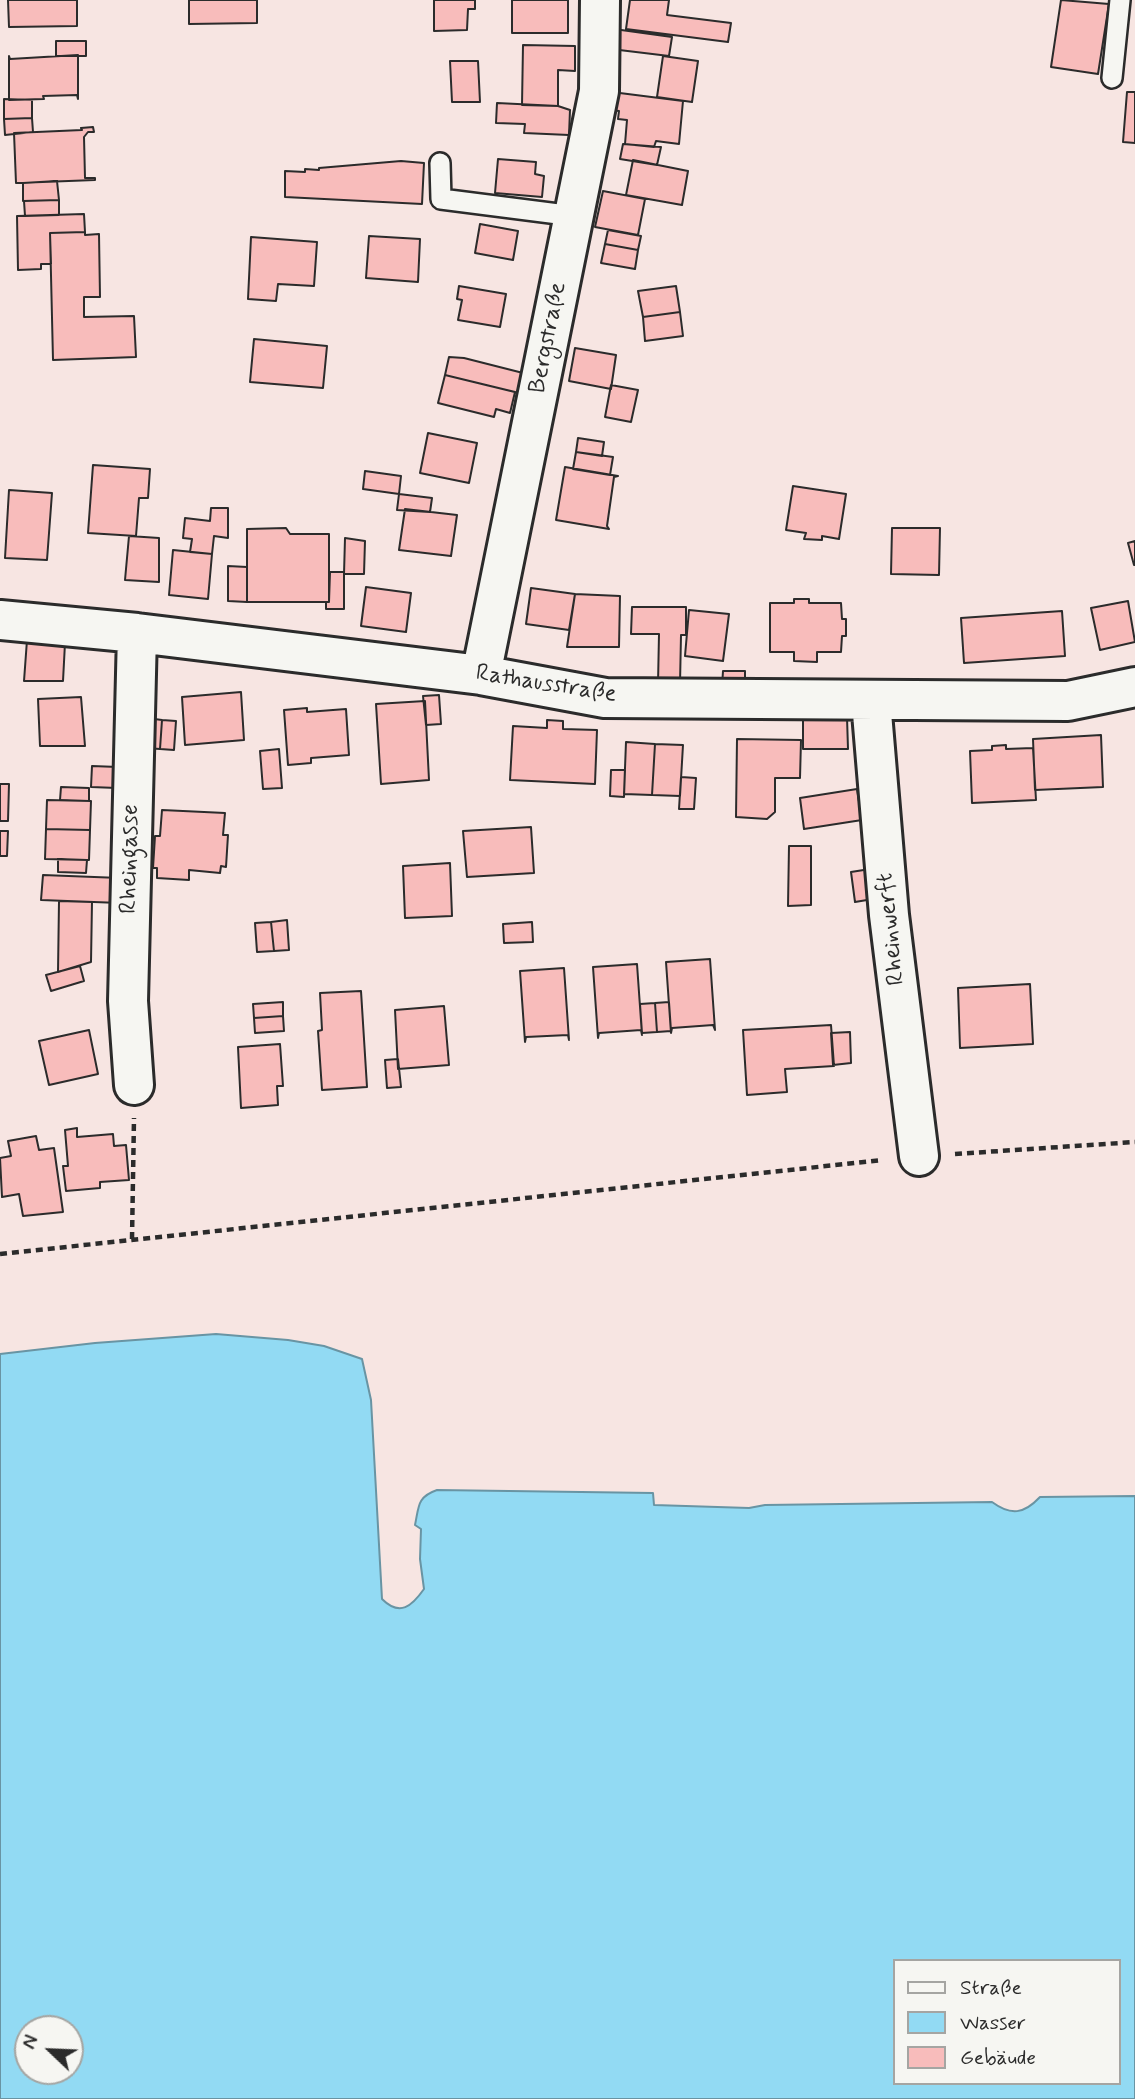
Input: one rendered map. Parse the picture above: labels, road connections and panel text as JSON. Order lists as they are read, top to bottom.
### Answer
{
  "streets": {
    "street": [
      "Bergstraße",
      "Rathausstraße",
      "Rheingasse",
      "Rheinwerft"
    ]
  },
  "crossings": [
    ["Bergstraße", "Rathausstraße"],
    ["Rathausstraße", "Rheingasse"],
    ["Rathausstraße", "Rheinwerft"]
  ],
  "legend": ["Straße", "Wasser", "Gebäude"],
  "north": "top left"
}
